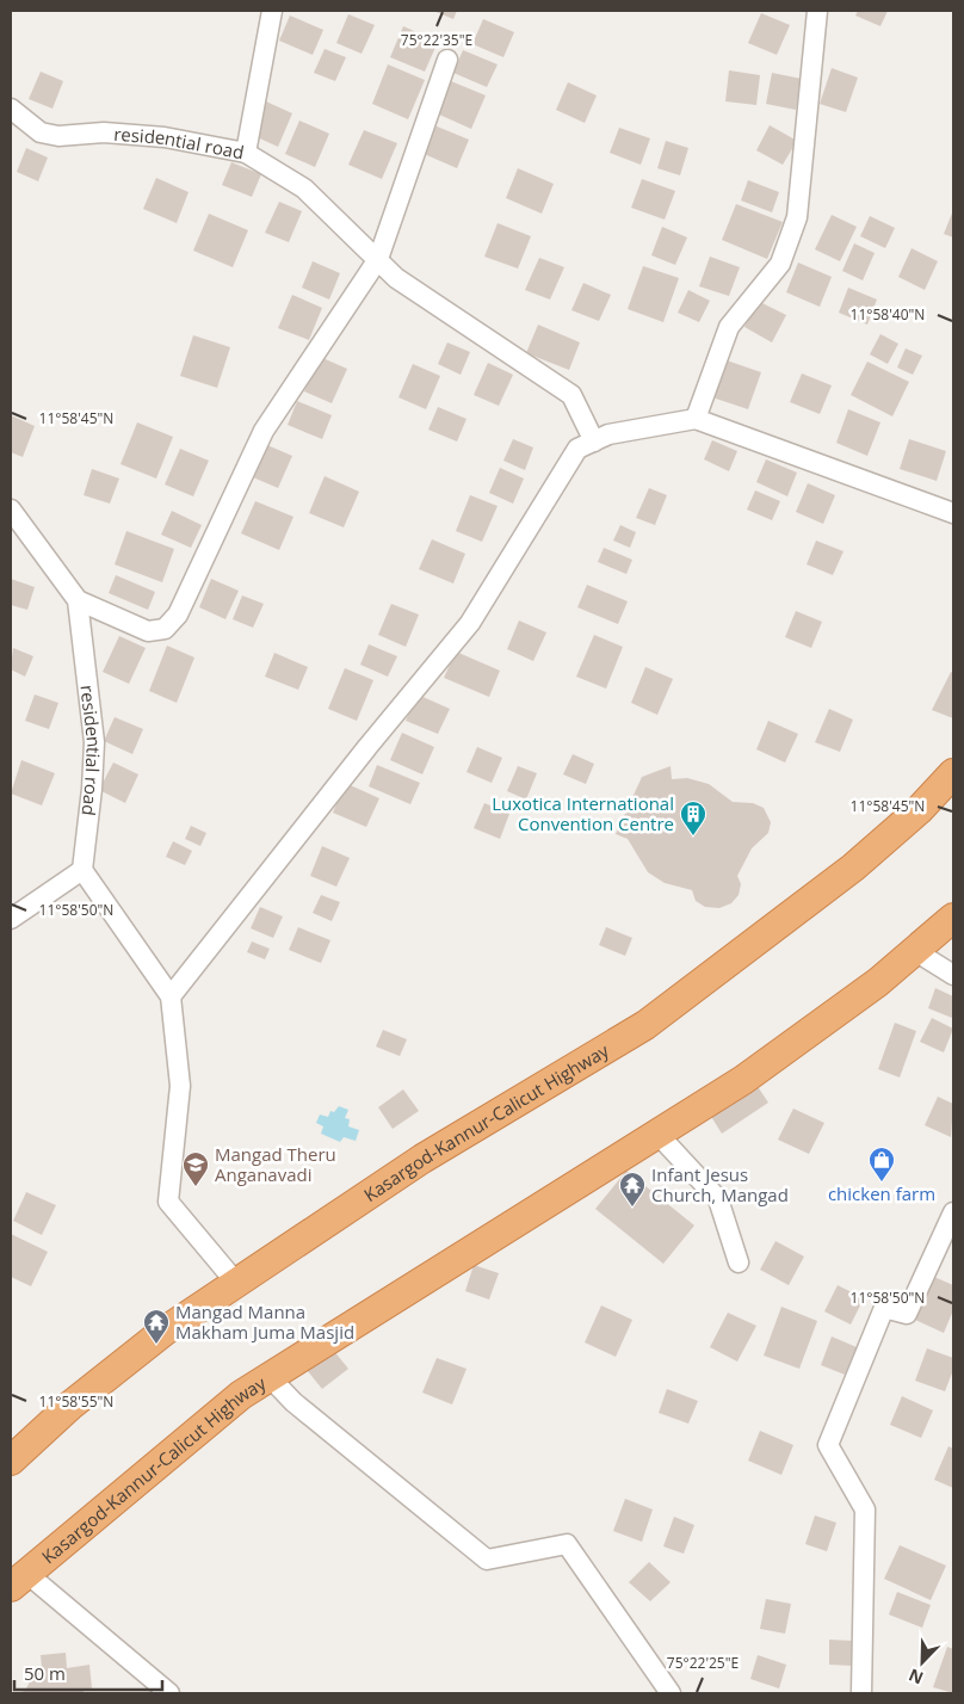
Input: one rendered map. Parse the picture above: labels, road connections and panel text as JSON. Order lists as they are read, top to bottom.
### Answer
{
  "streets": {
    "highway": ["Kasargod-Kannur-Calicut Highway"],
    "street": ["residential road"]
  },
  "places": {
    "building": ["Luxotica International Convention Centre"],
    "shop": ["chicken farm"],
    "school or university": ["Mangad Theru Anganavadi"],
    "temple": ["Infant Jesus Church, Mangad", "Mangad Manna Makham Juma Masjid"]
  },
  "scale_bar": "50 m",
  "north": "bottom left",
  "coordinates": [
    "75°22'35\"E",
    "11°58'40\"N",
    "11°58'45\"N",
    "11°58'50\"N",
    "11°58'55\"N",
    "75°22'25\"E"
  ]
}
